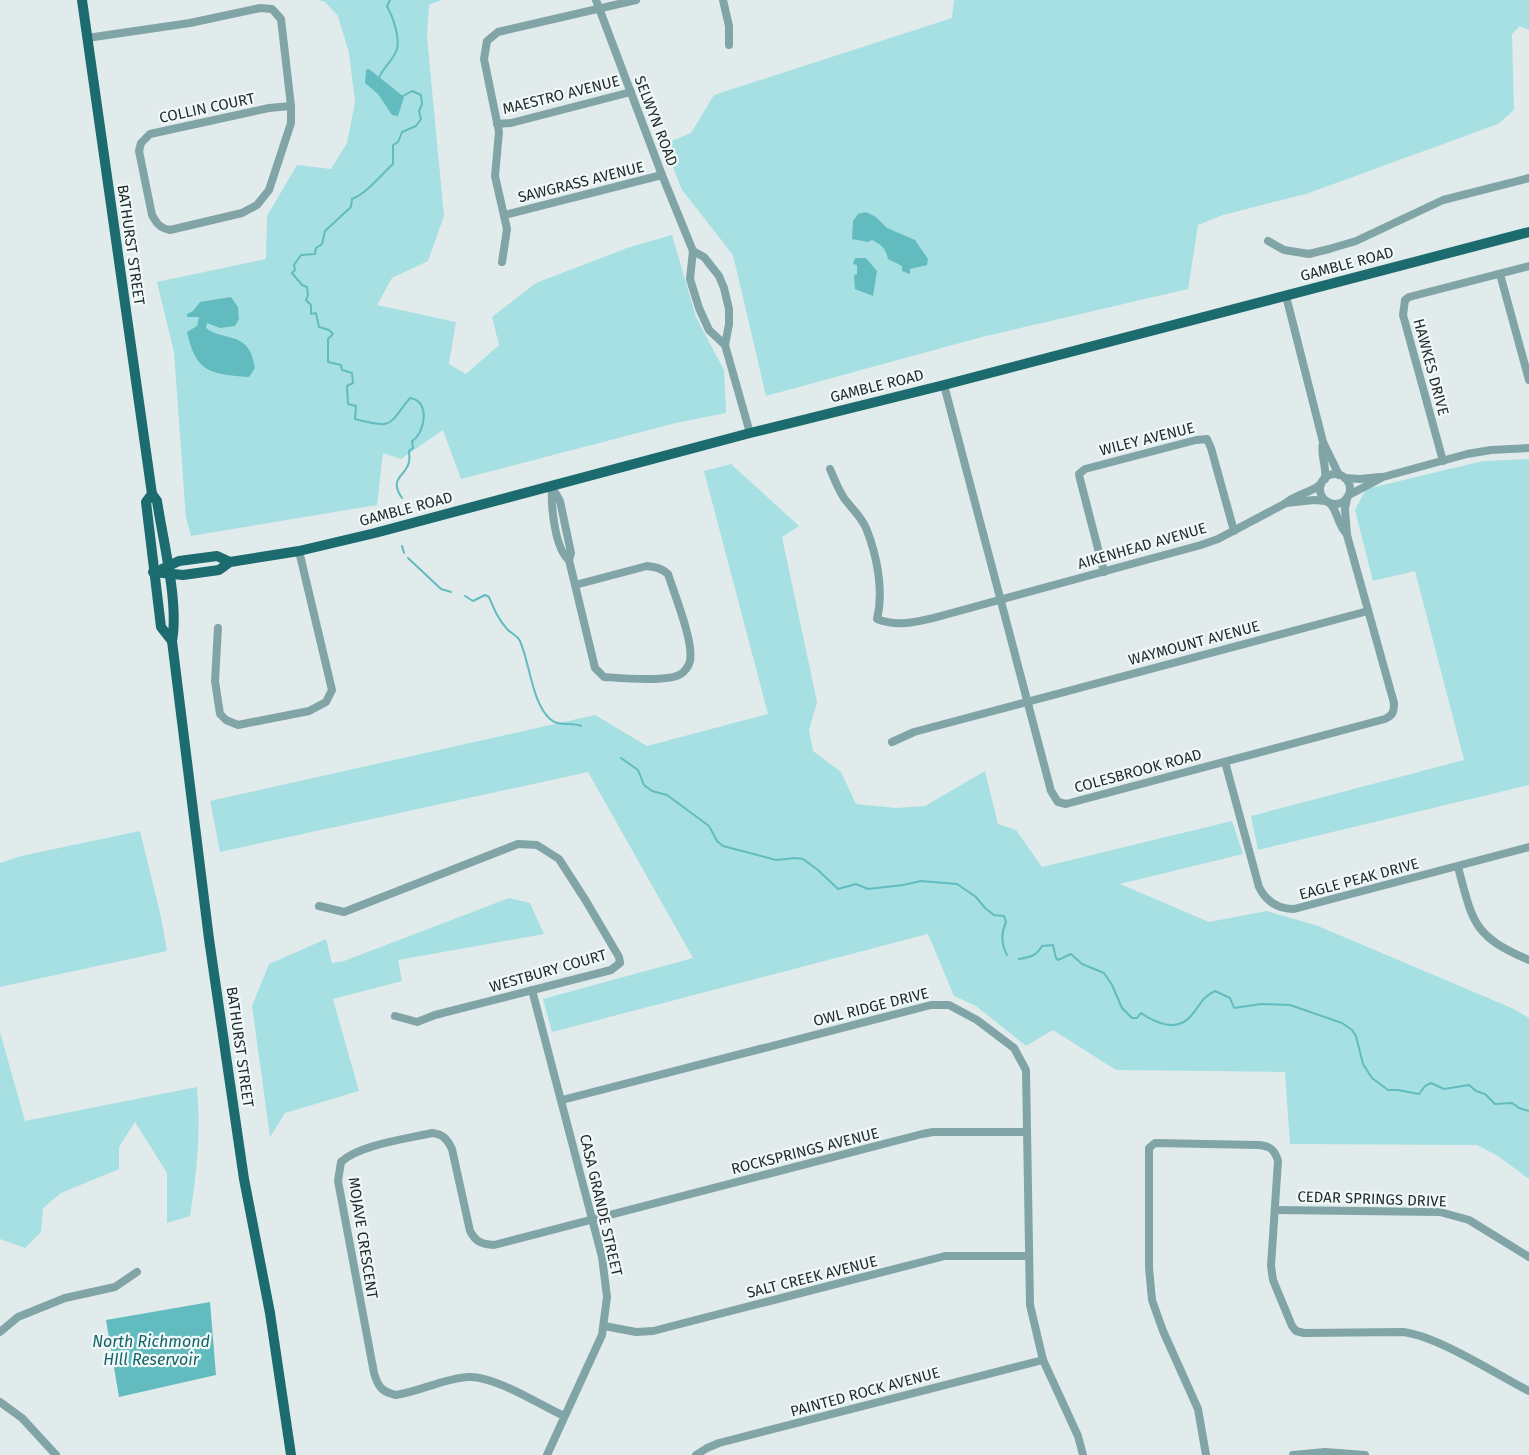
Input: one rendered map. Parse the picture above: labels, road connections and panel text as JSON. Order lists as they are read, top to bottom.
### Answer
{
  "streets": {
    "main road": ["BATHURST STREET", "GAMBLE ROAD"],
    "street": [
      "MAESTRO AVENUE",
      "COLLIN COURT",
      "SELWYN ROAD",
      "SAWGRASS AVENUE",
      "HAWKES DRIVE",
      "WILEY AVENUE",
      "AIKENHEAD AVENUE",
      "WAYMOUNT AVENUE",
      "COLESBROOK ROAD",
      "EAGLE PEAK DRIVE",
      "WESTBURY COURT",
      "OWL RIDGE DRIVE",
      "ROCKSPRINGS AVENUE",
      "CEDAR SPRINGS DRIVE",
      "CASA GRANDE STREET",
      "MOJAVE CRESCENT",
      "SALT CREEK AVENUE",
      "PAINTED ROCK AVENUE"
    ]
  },
  "crossings": [
    ["MAESTRO AVENUE", "SELWYN ROAD"],
    ["COLLIN COURT", "BATHURST STREET"],
    ["SELWYN ROAD", "SAWGRASS AVENUE"],
    ["SELWYN ROAD", "GAMBLE ROAD"],
    ["BATHURST STREET", "GAMBLE ROAD"],
    ["GAMBLE ROAD", "COLESBROOK ROAD"],
    ["WILEY AVENUE", "AIKENHEAD AVENUE"],
    ["AIKENHEAD AVENUE", "COLESBROOK ROAD"],
    ["WAYMOUNT AVENUE", "COLESBROOK ROAD"],
    ["COLESBROOK ROAD", "EAGLE PEAK DRIVE"],
    ["WESTBURY COURT", "CASA GRANDE STREET"],
    ["OWL RIDGE DRIVE", "ROCKSPRINGS AVENUE"],
    ["OWL RIDGE DRIVE", "CASA GRANDE STREET"],
    ["OWL RIDGE DRIVE", "SALT CREEK AVENUE"],
    ["OWL RIDGE DRIVE", "PAINTED ROCK AVENUE"],
    ["ROCKSPRINGS AVENUE", "CASA GRANDE STREET"],
    ["ROCKSPRINGS AVENUE", "MOJAVE CRESCENT"],
    ["CASA GRANDE STREET", "MOJAVE CRESCENT"],
    ["CASA GRANDE STREET", "SALT CREEK AVENUE"]
  ],
  "water": ["North Richmond HIll Reservoir"]
}
